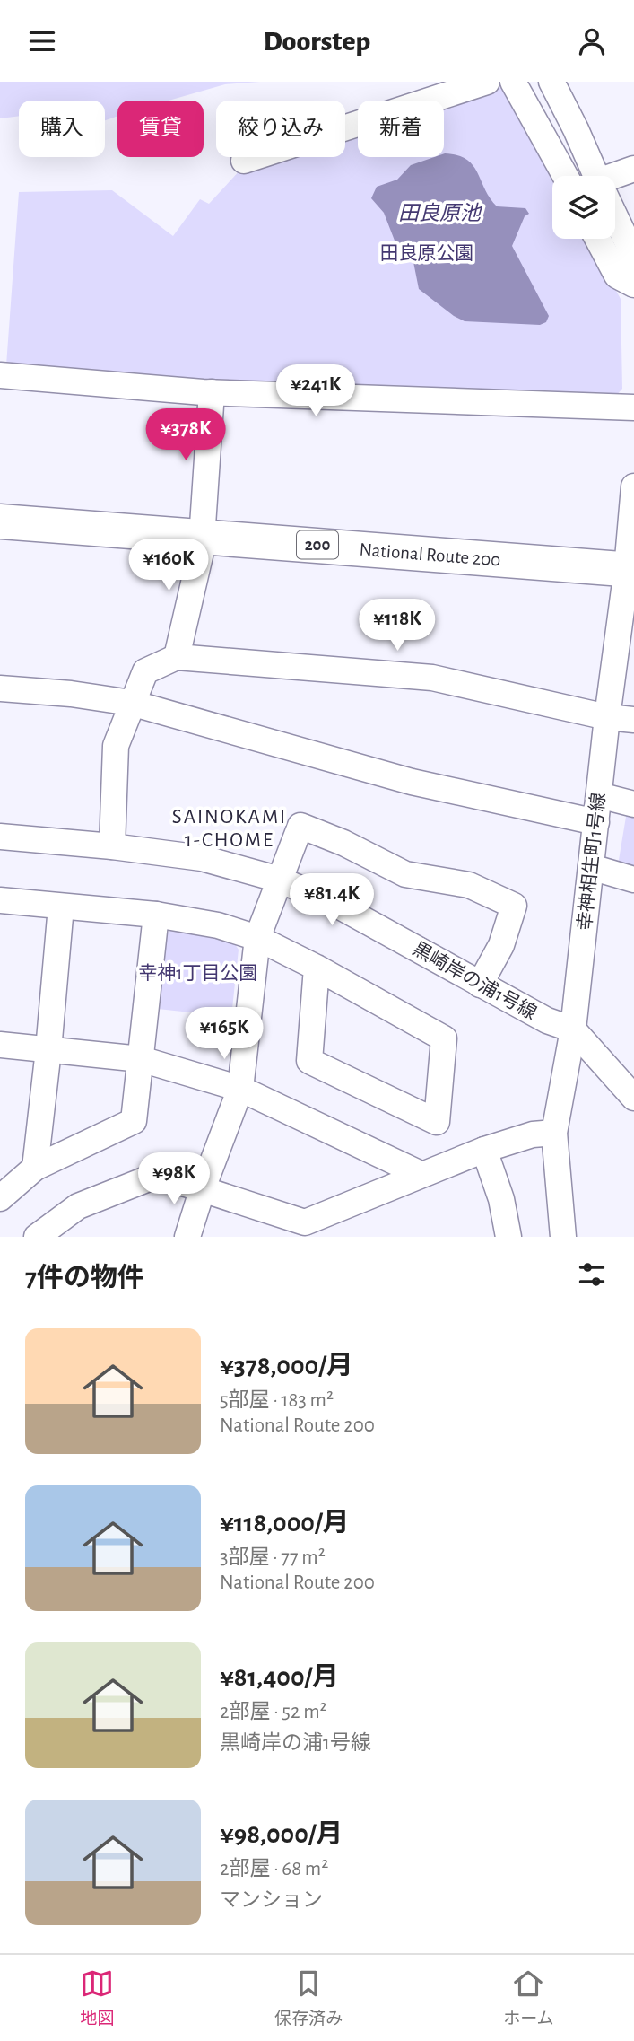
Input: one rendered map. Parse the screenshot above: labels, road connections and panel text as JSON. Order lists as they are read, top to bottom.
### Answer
{
  "streets": {
    "highway": ["200", "National Route 200"],
    "street": ["幸神相生町1号線", "黒崎岸の浦1号線"]
  },
  "crossings": [
    ["National Route 200", "幸神相生町1号線"],
    ["幸神相生町1号線", "黒崎岸の浦1号線"]
  ],
  "districts": ["SAINOKAMI 1-CHOME"],
  "water": ["田良原池"],
  "parks": ["田良原公園", "幸神1丁目公園"],
  "page": {
    "header": "Doorstep",
    "chip": [
      "購入",
      "賃貸",
      "絞り込み",
      "新着"
    ],
    "price": [
      "¥241K",
      "¥378K",
      "¥160K",
      "¥118K",
      "¥81.4K",
      "¥165K",
      "¥98K"
    ],
    "heading": "7件の物件",
    "list": [
      {
        "name": "¥378,000/月",
        "note": "5部屋 · 183 m² · National Route 200"
      },
      {
        "name": "¥118,000/月",
        "note": "3部屋 · 77 m² · National Route 200"
      },
      {
        "name": "¥81,400/月",
        "note": "2部屋 · 52 m² · 黒崎岸の浦1号線"
      },
      {
        "name": "¥98,000/月",
        "note": "2部屋 · 68 m² · マンション"
      }
    ],
    "tabs": ["地図", "保存済み", "ホーム"]
  }
}
